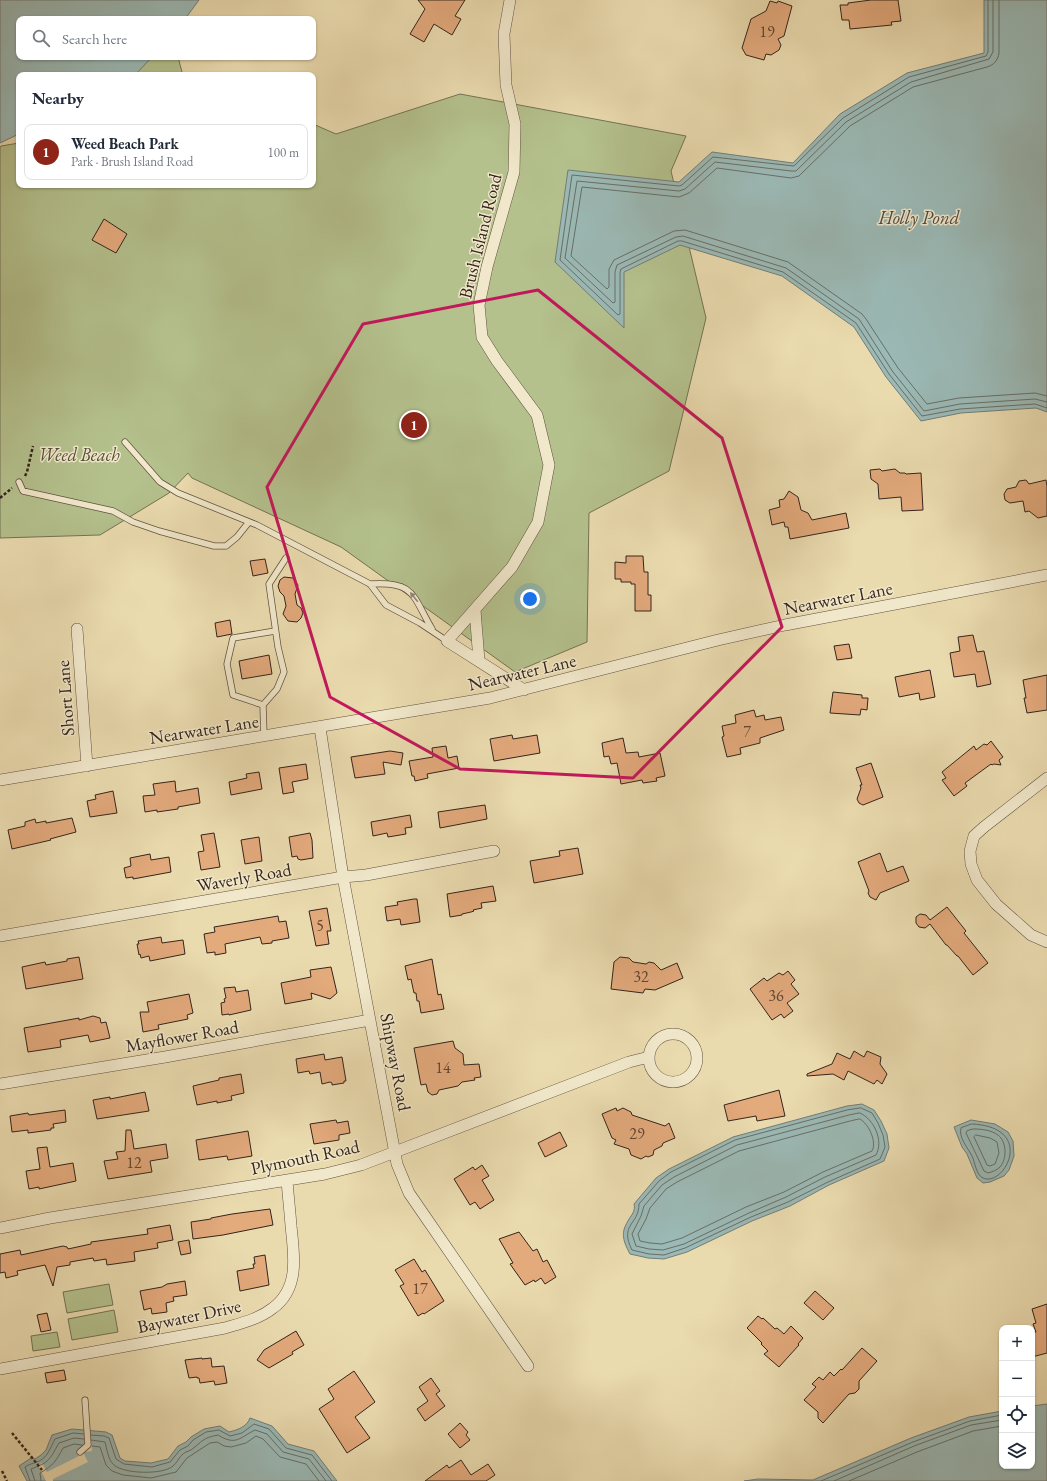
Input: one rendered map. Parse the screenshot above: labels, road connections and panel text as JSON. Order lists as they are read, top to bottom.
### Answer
{
  "streets": {
    "street": [
      "Brush Island Road",
      "Nearwater Lane",
      "Short Lane",
      "Waverly Road",
      "Mayflower Road",
      "Shipway Road",
      "Plymouth Road",
      "Baywater Drive"
    ]
  },
  "crossings": [
    ["Nearwater Lane", "Short Lane"],
    ["Nearwater Lane", "Shipway Road"],
    ["Waverly Road", "Shipway Road"],
    ["Mayflower Road", "Shipway Road"],
    ["Shipway Road", "Plymouth Road"],
    ["Plymouth Road", "Baywater Drive"]
  ],
  "water": ["Holly Pond"],
  "parks": ["Weed Beach"],
  "house_numbers": [
    "19",
    "7",
    "5",
    "32",
    "36",
    "14",
    "29",
    "12",
    "17"
  ],
  "page": {
    "search": "Search here",
    "heading": "Nearby",
    "list": [
      {
        "mark": "1",
        "name": "Weed Beach Park",
        "note": "Park · Brush Island Road",
        "value": "100 m"
      }
    ],
    "pins": "1",
    "map_buttons": ["+", "−"]
  }
}
